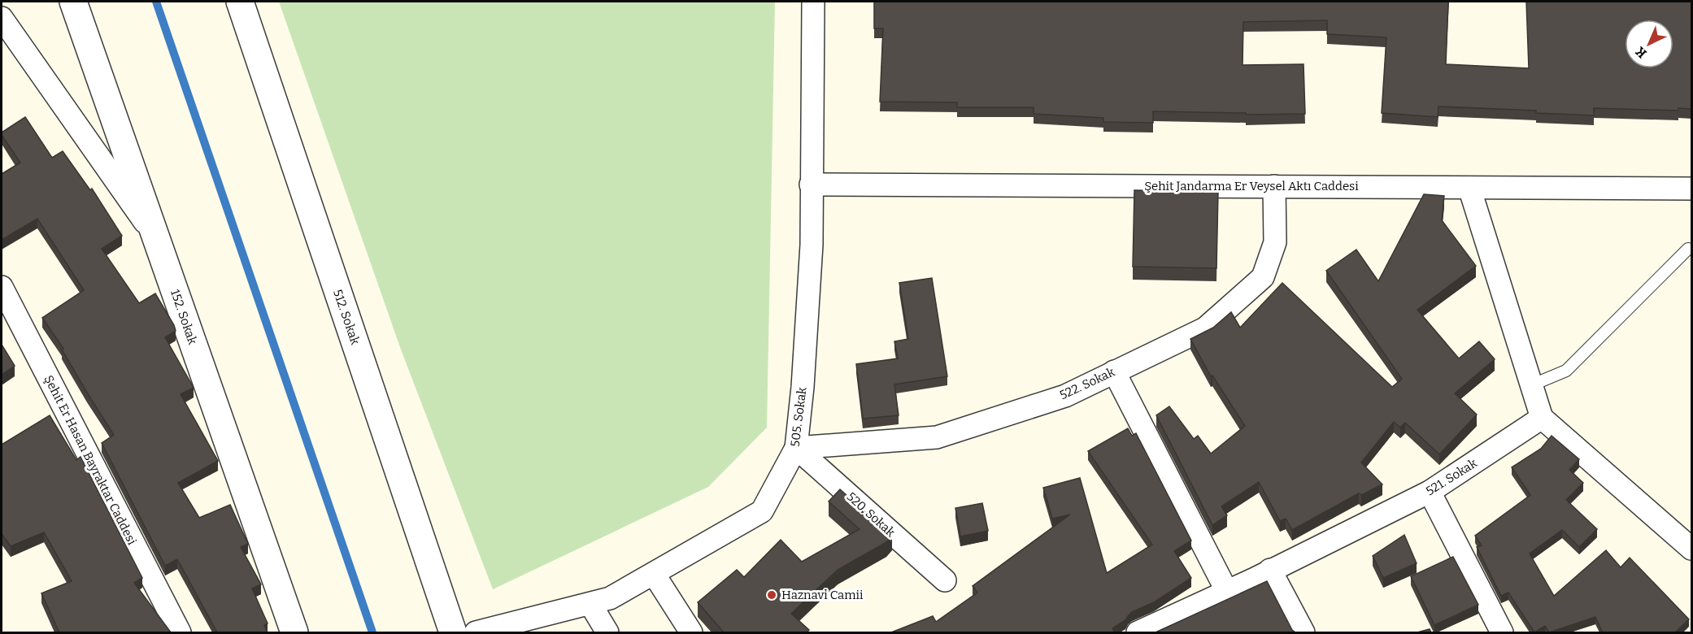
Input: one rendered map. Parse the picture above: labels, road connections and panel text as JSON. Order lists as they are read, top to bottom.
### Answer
{
  "streets": {
    "street": [
      "Şehit Jandarma Er Veysel Aktı Caddesi",
      "152. Sokak",
      "512. Sokak",
      "522. Sokak",
      "505. Sokak",
      "Şehit Er Hasan Bayraktar Caddesi",
      "521. Sokak",
      "520. Sokak"
    ]
  },
  "crossings": [
    ["Şehit Jandarma Er Veysel Aktı Caddesi", "522. Sokak"],
    ["Şehit Jandarma Er Veysel Aktı Caddesi", "505. Sokak"],
    ["522. Sokak", "505. Sokak"],
    ["522. Sokak", "520. Sokak"],
    ["505. Sokak", "520. Sokak"]
  ],
  "places": ["Haznavi Camii"],
  "north": "bottom left"
}
